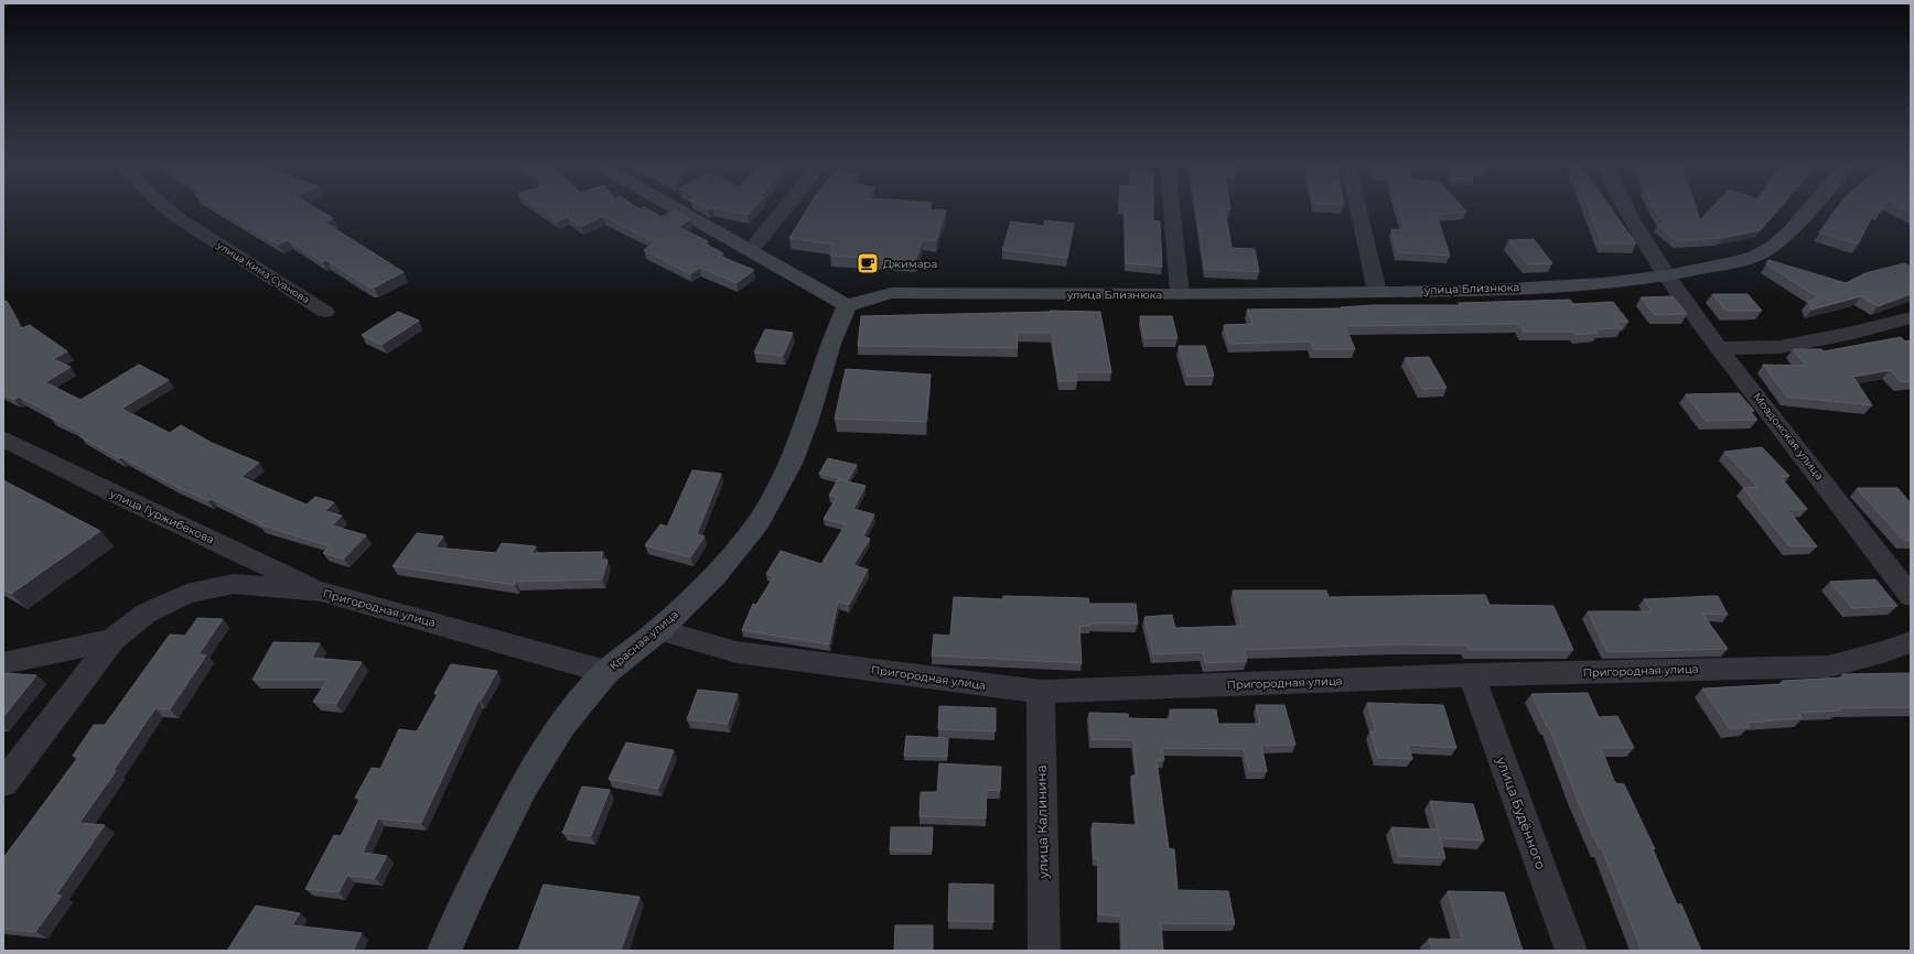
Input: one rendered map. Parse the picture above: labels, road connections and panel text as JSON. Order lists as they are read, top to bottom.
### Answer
{
  "streets": {
    "street": [
      "улица Кима Суанова",
      "улица Близнюка",
      "Моздокская улица",
      "улица Гуржибекова",
      "Пригородная улица",
      "Красная улица",
      "улица Будённого",
      "улица Калинина"
    ]
  },
  "crossings": [
    ["улица Близнюка", "Моздокская улица"],
    ["улица Близнюка", "Красная улица"],
    ["улица Гуржибекова", "Пригородная улица"],
    ["Пригородная улица", "Красная улица"],
    ["Пригородная улица", "улица Будённого"],
    ["Пригородная улица", "улица Калинина"]
  ],
  "places": {
    "cafe": ["Джимара"]
  }
}
